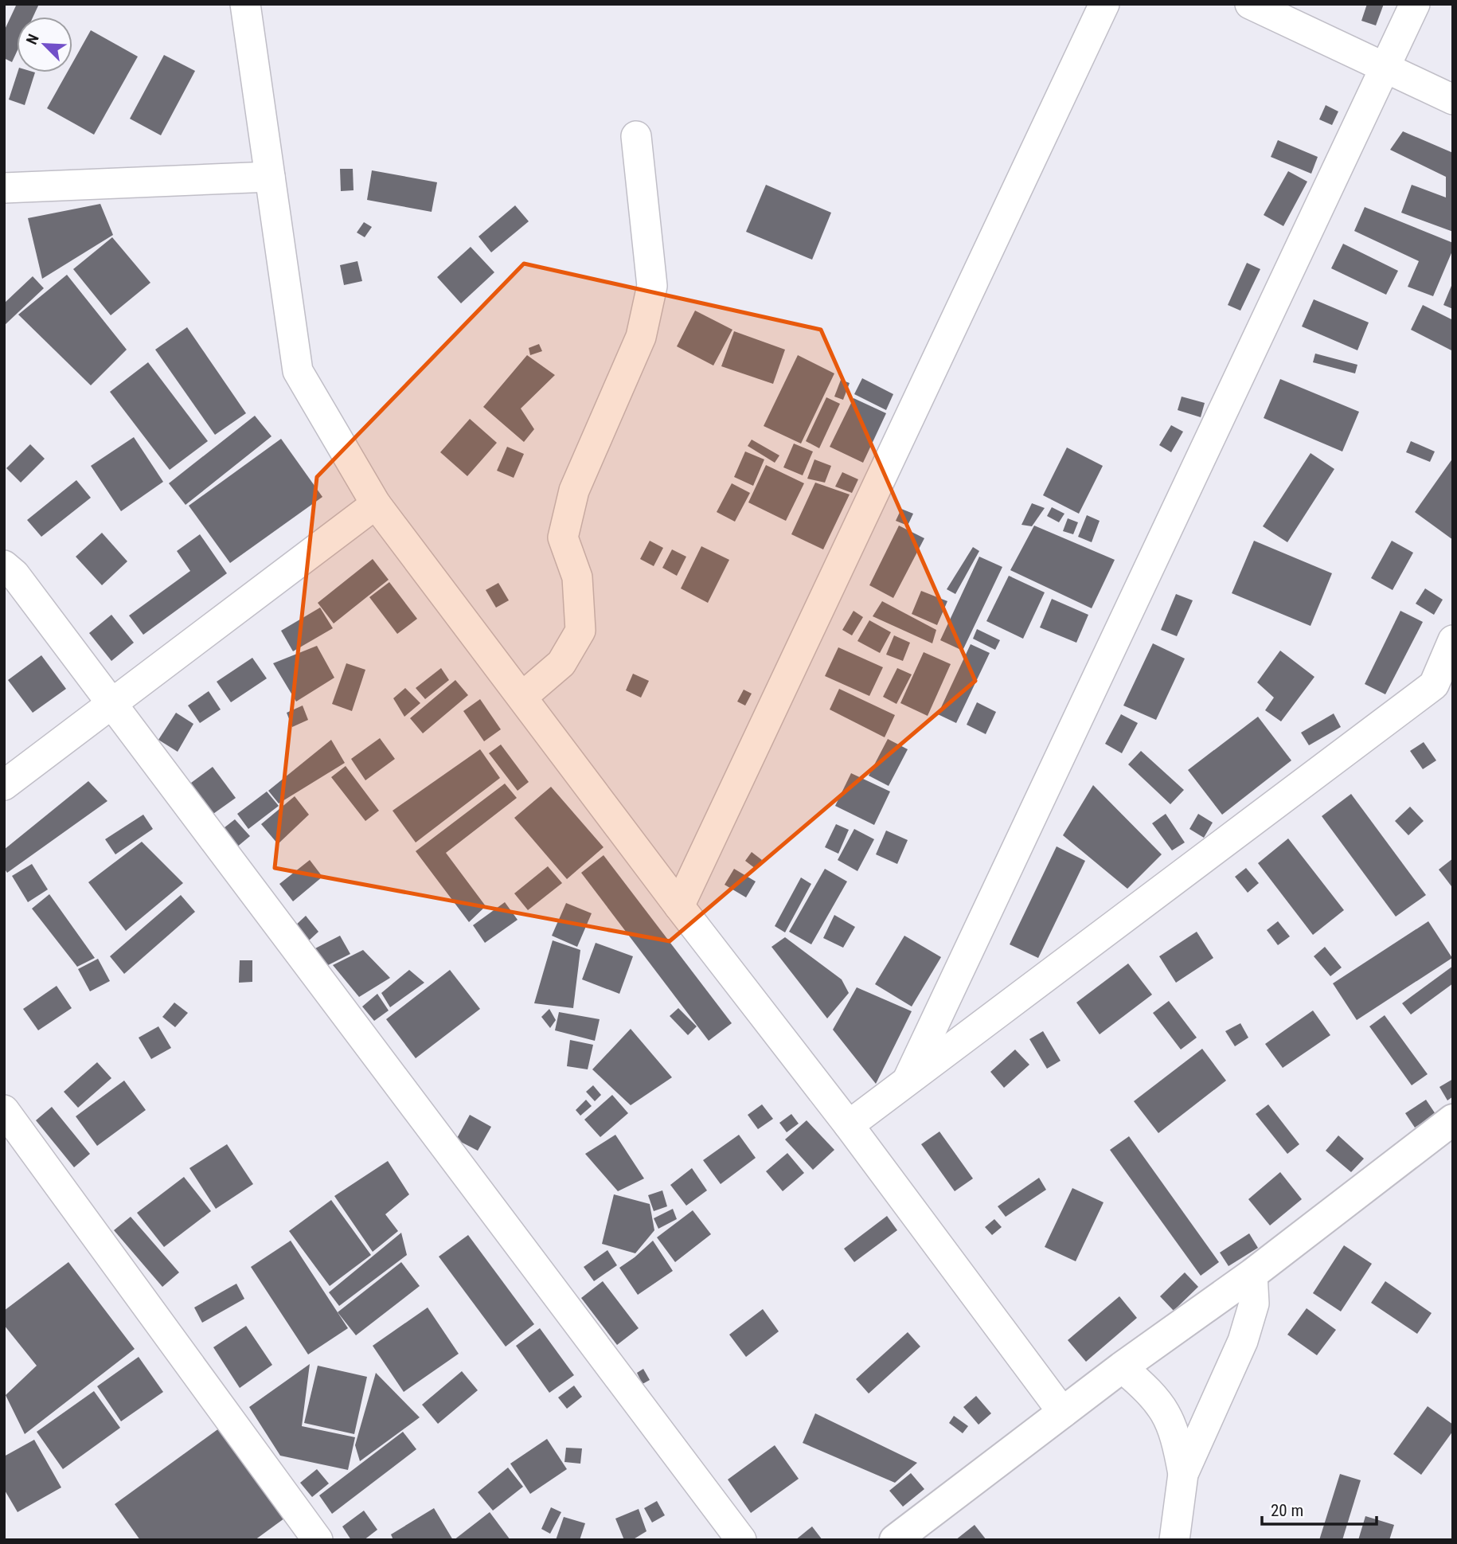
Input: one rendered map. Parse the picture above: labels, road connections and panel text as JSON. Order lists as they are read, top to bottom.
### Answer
{
  "scale_bar": "20 m",
  "north": "top left"
}
